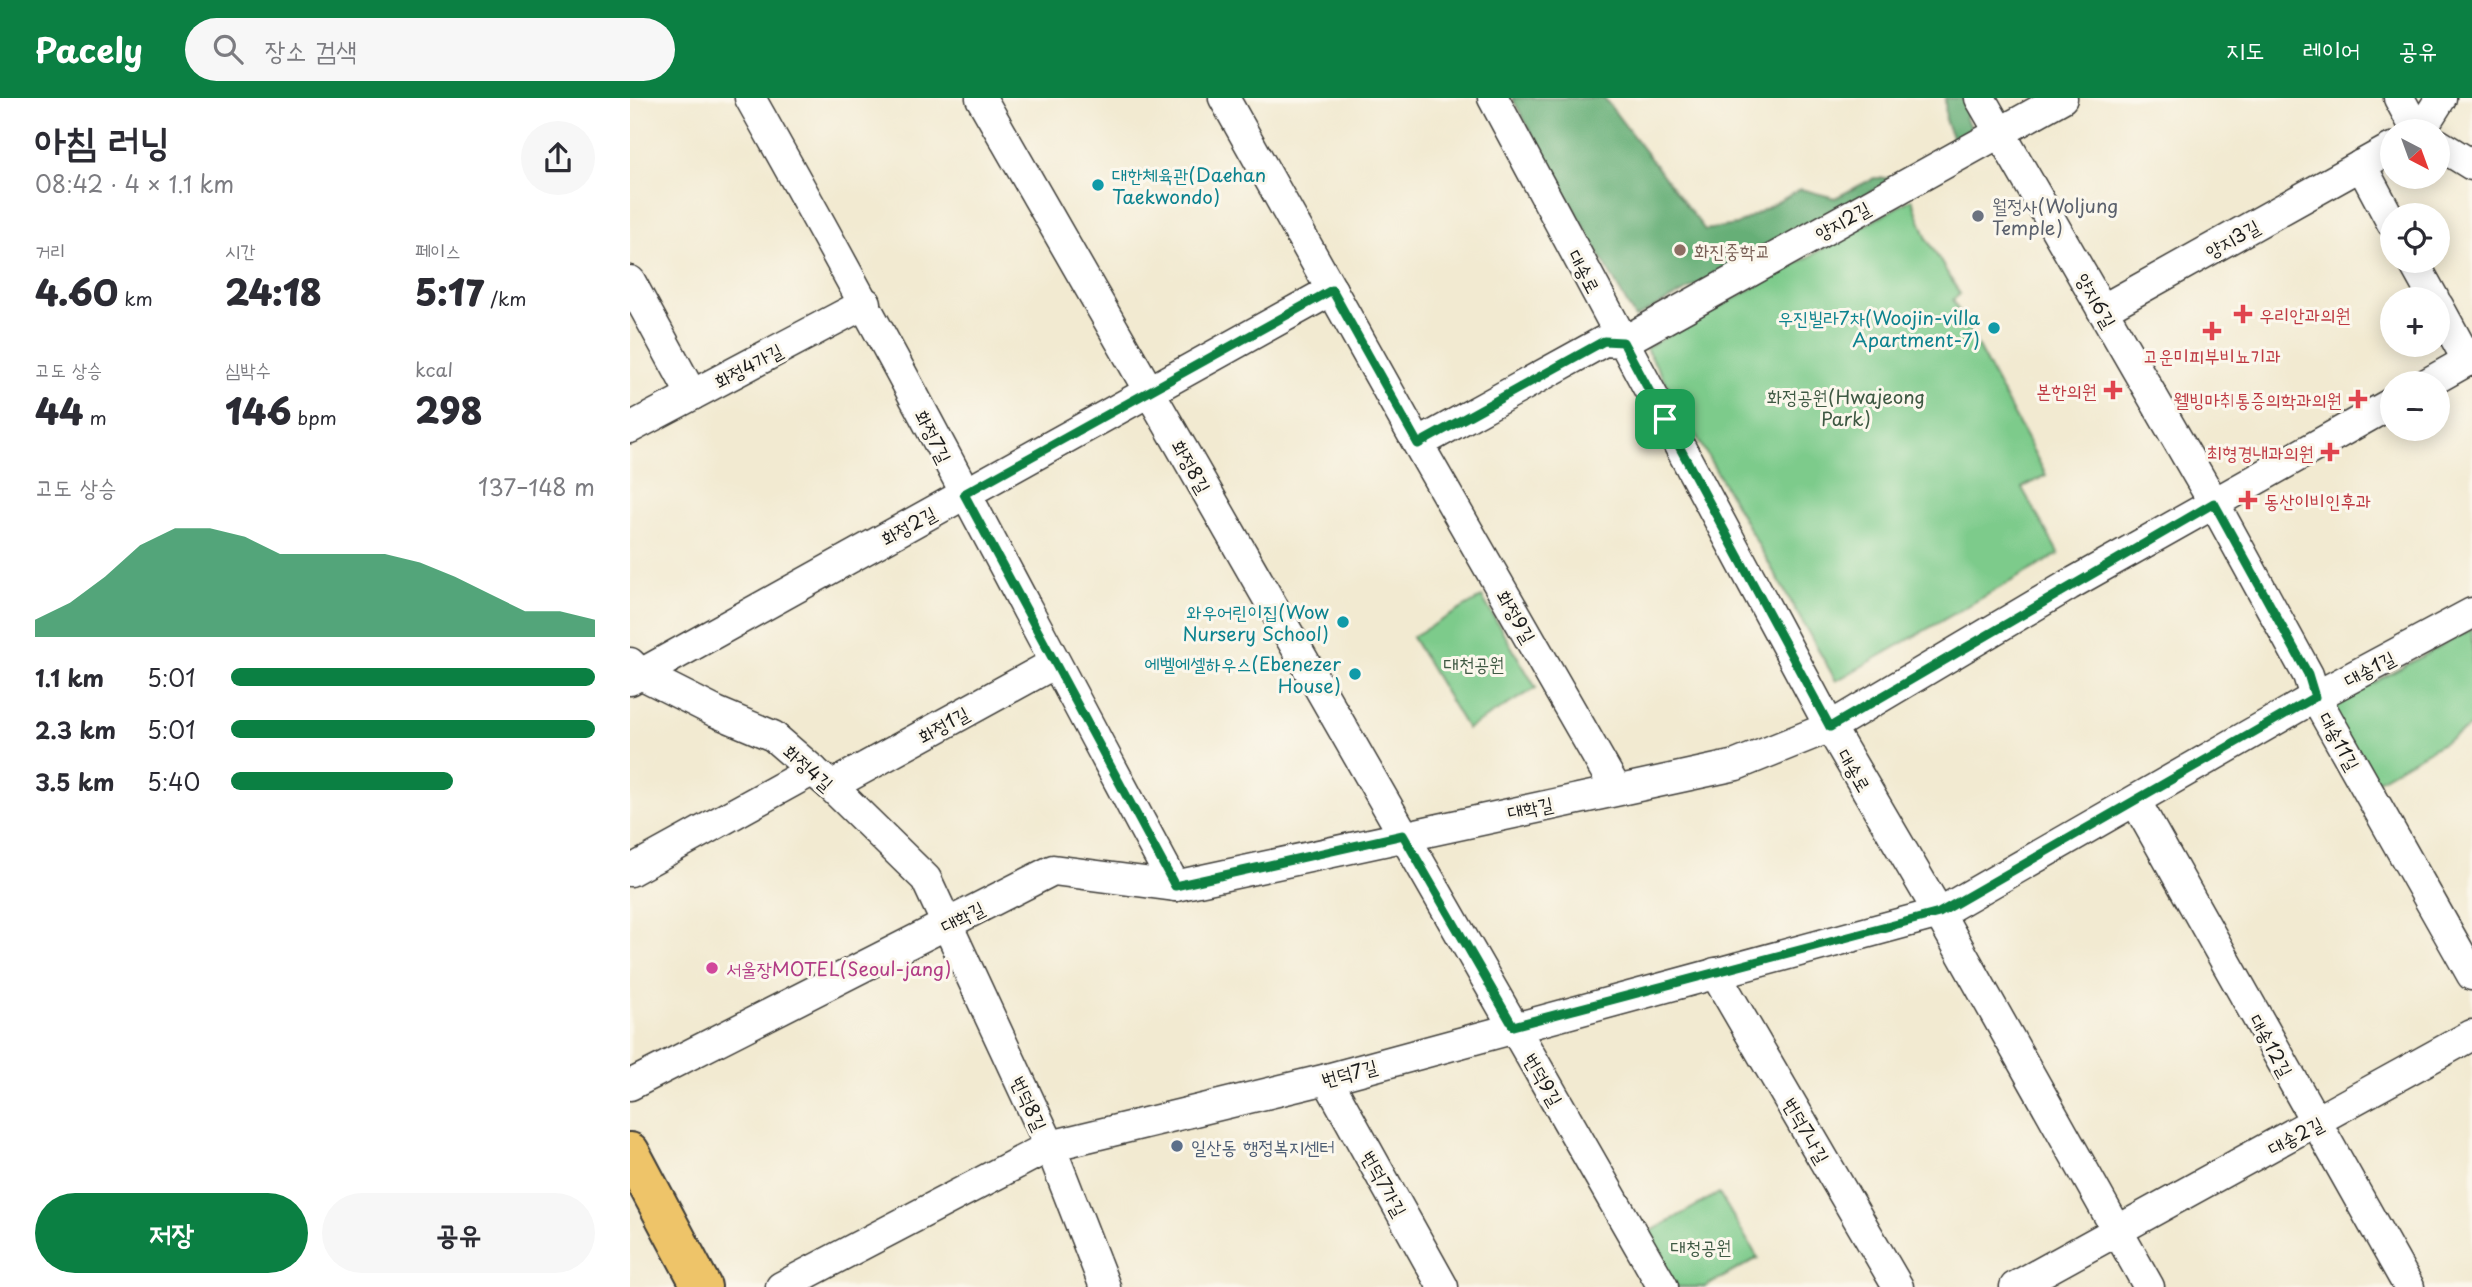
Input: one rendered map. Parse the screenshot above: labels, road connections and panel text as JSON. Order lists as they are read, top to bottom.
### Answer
{
  "streets": {
    "street": [
      "양지2길",
      "양지3길",
      "대송로",
      "양지6길",
      "화정4가길",
      "화정7길",
      "화정8길",
      "화정2길",
      "화정9길",
      "대송1길",
      "화정1길",
      "대송11길",
      "화정4길",
      "대학길",
      "대송12길",
      "번덕7길",
      "번덕9길",
      "번덕8길",
      "번덕7나길",
      "대송2길",
      "번덕7가길"
    ]
  },
  "crossings": [
    ["양지2길", "대송로"],
    ["양지2길", "양지6길"],
    ["양지3길", "양지6길"],
    ["대송로", "대송1길"],
    ["대송로", "대학길"],
    ["대송로", "번덕7길"],
    ["대송로", "대송2길"],
    ["양지6길", "대송11길"],
    ["양지6길", "대학길"],
    ["화정4가길", "화정7길"],
    ["화정7길", "화정2길"],
    ["화정7길", "화정1길"],
    ["화정7길", "대학길"],
    ["화정8길", "화정2길"],
    ["화정8길", "대학길"],
    ["화정8길", "번덕9길"],
    ["화정2길", "화정9길"],
    ["화정2길", "화정4길"],
    ["화정9길", "대학길"],
    ["대송1길", "대송11길"],
    ["대송1길", "대송12길"],
    ["대송1길", "번덕7길"],
    ["화정1길", "화정4길"],
    ["대송11길", "대학길"],
    ["화정4길", "대학길"],
    ["화정4길", "번덕8길"],
    ["대학길", "번덕9길"],
    ["대학길", "번덕8길"],
    ["대송12길", "대송2길"],
    ["번덕7길", "번덕9길"],
    ["번덕7길", "번덕8길"],
    ["번덕7길", "번덕7나길"],
    ["번덕7길", "번덕7가길"]
  ],
  "parks": ["화정공원(Hwajeong Park)", "대천공원", "대청공원"],
  "places": {
    "other": [
      "대한체육관(Daehan Taekwondo)",
      "월정사(Woljung Temple)",
      "화진중학교",
      "우진빌라7차(Woojin-villa Apartment-7)",
      "와우어린이집(Wow Nursery School)",
      "에벨에셀하우스(Ebenezer House)",
      "서울장MOTEL(Seoul-jang)",
      "일산동 행정복지센터"
    ],
    "health": [
      "우리안과의원",
      "고운미피부비뇨기과",
      "본한의원",
      "웰빙마취통증의학과의원",
      "최형경내과의원",
      "동산이비인후과"
    ]
  },
  "north": "bottom right",
  "page": {
    "header": "Pacely",
    "search": "장소 검색",
    "nav": ["지도", "레이어", "공유"],
    "heading": ["아침 러닝", "08:42 · 4 × 1.1 km"],
    "map_buttons": ["+", "−"],
    "stats": [
      ["거리", "4.60 km"],
      ["시간", "24:18"],
      ["페이스", "5:17 /km"],
      ["고도 상승", "44 m"],
      ["심박수", "146 bpm"],
      ["kcal", "298"]
    ],
    "chart": ["고도 상승", "137–148 m"],
    "list": [
      {
        "name": "1.1 km",
        "note": "5:01"
      },
      {
        "name": "2.3 km",
        "note": "5:01"
      },
      {
        "name": "3.5 km",
        "note": "5:40"
      }
    ],
    "buttons": ["저장", "공유"]
  }
}
